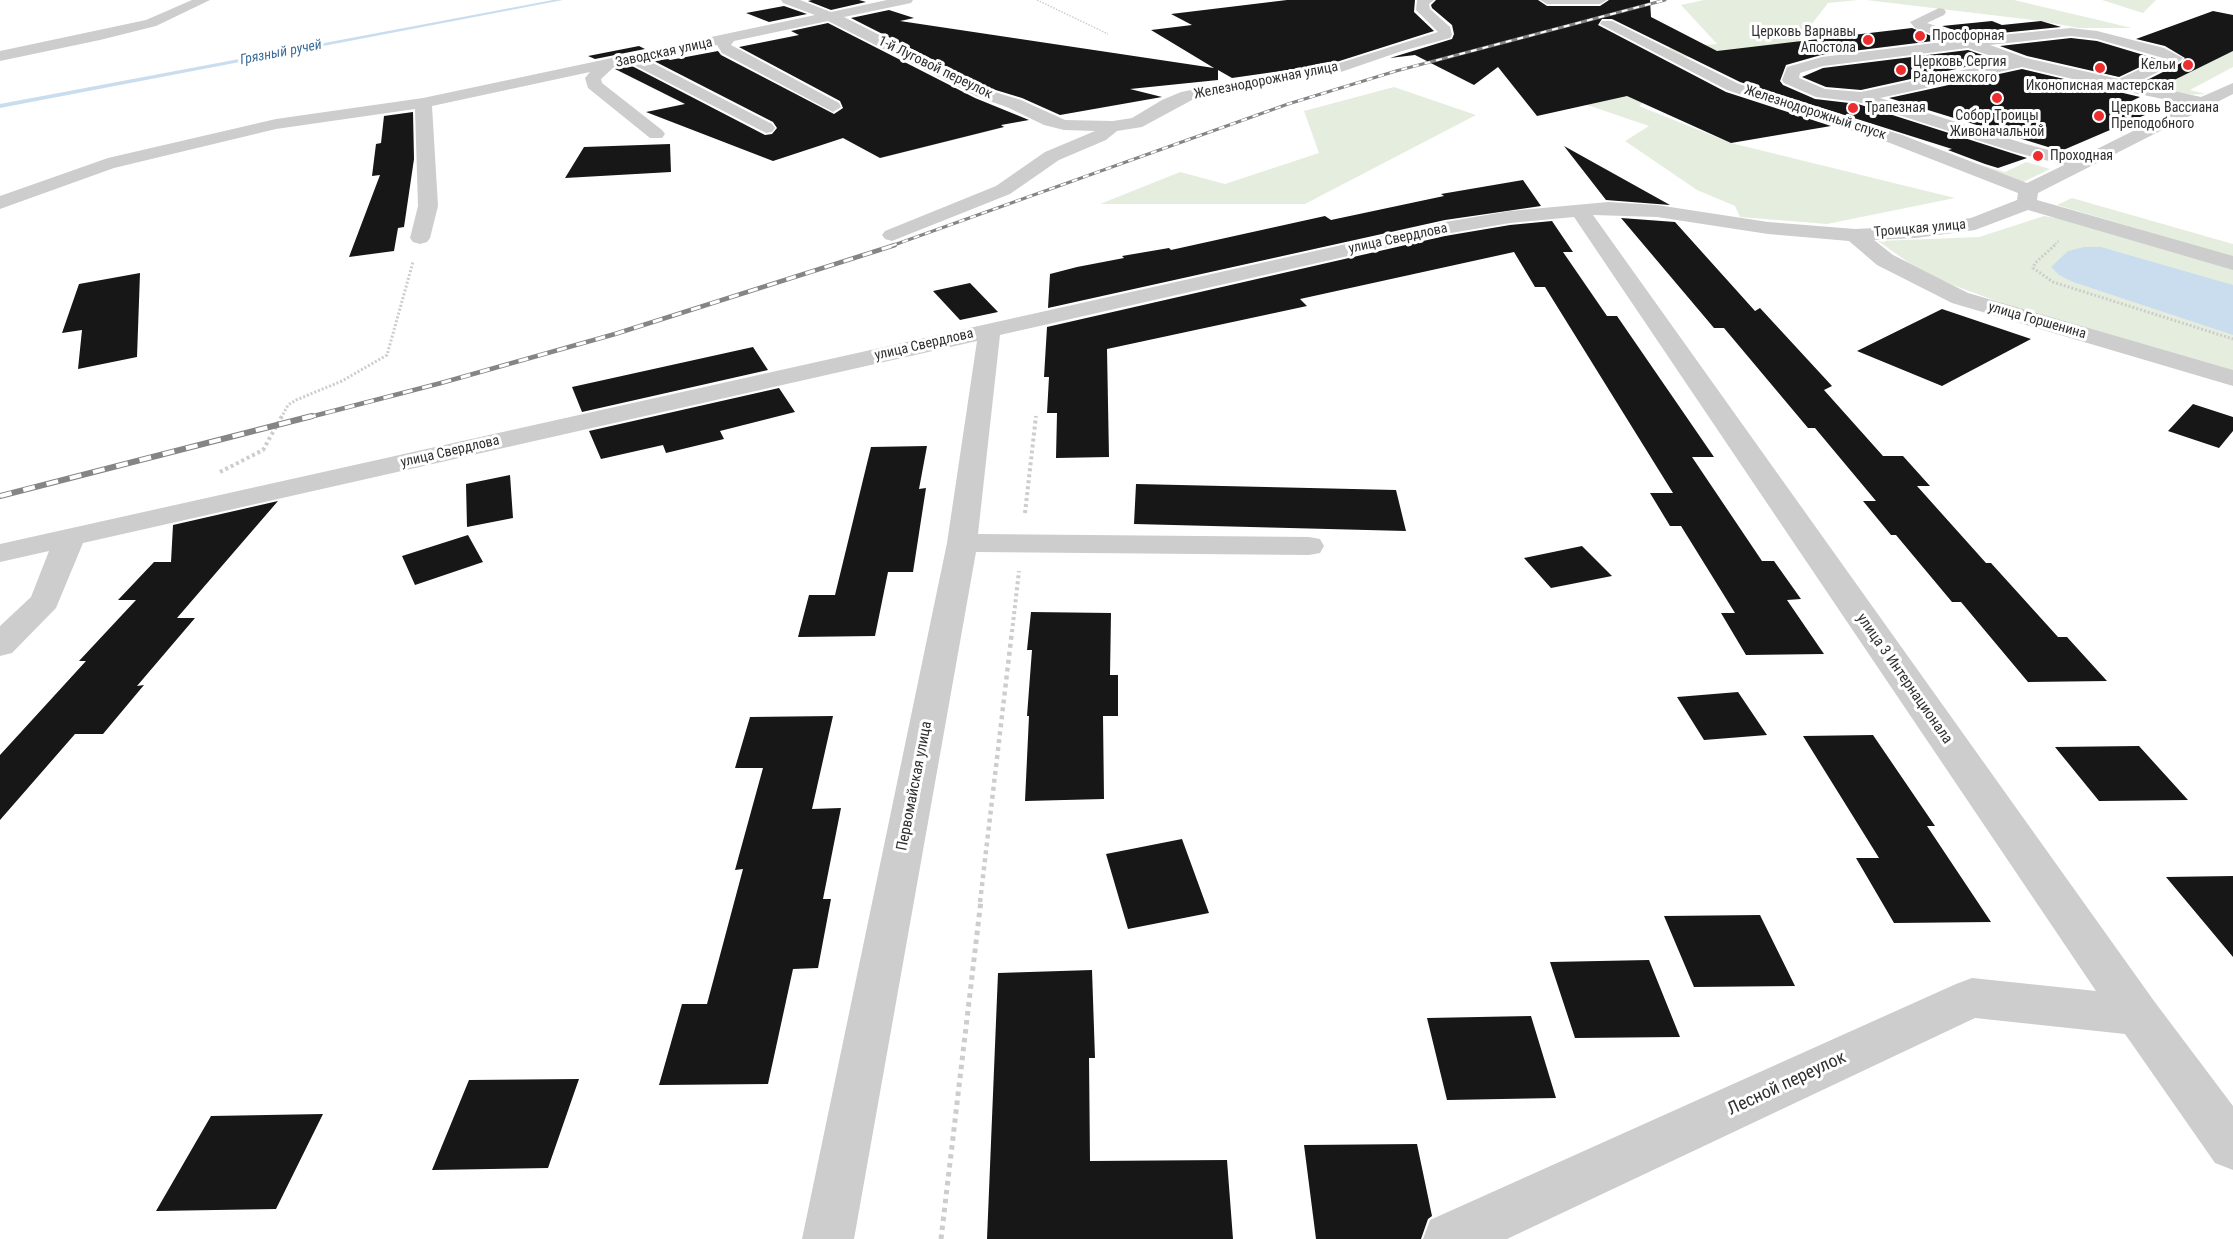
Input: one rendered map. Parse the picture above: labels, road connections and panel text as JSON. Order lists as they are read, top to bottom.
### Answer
{
  "streets": {
    "street": [
      "Заводская улица",
      "1-й Луговой переулок",
      "Железнодорожная улица",
      "Железнодорожный спуск",
      "Троицкая улица",
      "улица Свердлова",
      "улица Горшенина",
      "улица 3 Интернационала",
      "Первомайская улица",
      "Лесной переулок"
    ]
  },
  "crossings": [
    ["Заводская улица", "1-й Луговой переулок"],
    ["1-й Луговой переулок", "Железнодорожная улица"],
    ["Железнодорожный спуск", "Троицкая улица"],
    ["Троицкая улица", "улица Свердлова"],
    ["Троицкая улица", "улица Горшенина"],
    ["улица Свердлова", "улица Горшенина"],
    ["улица Свердлова", "улица 3 Интернационала"],
    ["улица Свердлова", "Первомайская улица"],
    ["улица 3 Интернационала", "Лесной переулок"]
  ],
  "water": ["Грязный ручей"],
  "places": [
    "Просфорная",
    "Церковь Варнавы Апостола",
    "Кельи",
    "Иконописная мастерская",
    "Церковь Сергия Радонежского",
    "Собор Троицы Живоначальной",
    "Трапезная",
    "Церковь Вассиана Преподобного",
    "Проходная"
  ]
}
